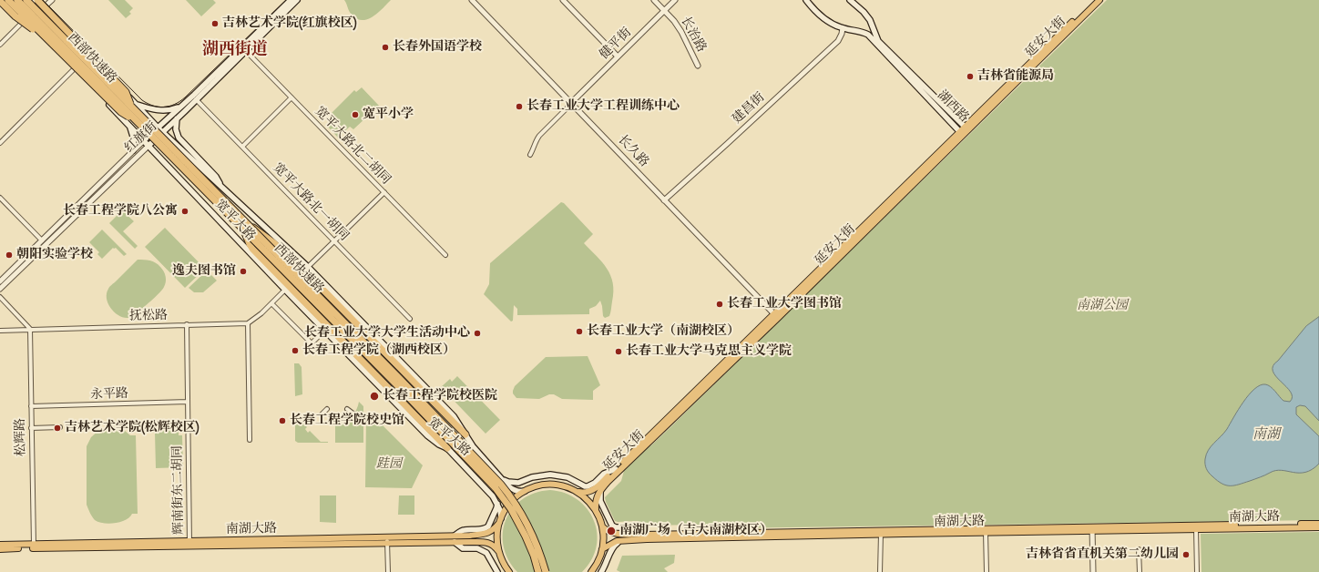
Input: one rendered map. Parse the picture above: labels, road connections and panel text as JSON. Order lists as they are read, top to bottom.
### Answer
{
  "streets": {
    "highway": ["西部快速路"],
    "main road": [
      "延安大街",
      "湖西路",
      "红旗街",
      "宽平大路",
      "南湖大路"
    ],
    "street": [
      "长治路",
      "健平街",
      "建昌街",
      "宽平大路北二胡同",
      "长久路",
      "宽平大路北一胡同",
      "抚松路",
      "永平路",
      "松辉路",
      "辉南街东二胡同"
    ]
  },
  "crossings": [
    ["长治路", "健平街"],
    ["延安大街", "湖西路"],
    ["延安大街", "长久路"],
    ["健平街", "长久路"],
    ["西部快速路", "宽平大路"],
    ["湖西路", "建昌街"],
    ["建昌街", "长久路"],
    ["红旗街", "宽平大路北二胡同"],
    ["红旗街", "宽平大路北一胡同"],
    ["红旗街", "宽平大路"],
    ["宽平大路", "南湖大路"],
    ["抚松路", "松辉路"],
    ["抚松路", "辉南街东二胡同"],
    ["永平路", "松辉路"],
    ["永平路", "辉南街东二胡同"],
    ["松辉路", "南湖大路"],
    ["辉南街东二胡同", "南湖大路"]
  ],
  "districts": ["湖西街道"],
  "water": ["南湖"],
  "parks": ["南湖公园", "跬园"],
  "places": [
    "吉林艺术学院(红旗校区)",
    "长春外国语学校",
    "吉林省能源局",
    "长春工业大学工程训练中心",
    "宽平小学",
    "长春工程学院八公寓",
    "朝阳实验学校",
    "逸夫图书馆",
    "长春工业大学图书馆",
    "长春工业大学（南湖校区）",
    "长春工业大学大学生活动中心",
    "长春工程学院（湖西校区）",
    "长春工业大学马克思主义学院",
    "长春工程学院校医院",
    "长春工程学院校史馆",
    "吉林艺术学院(松辉校区)",
    "南湖广场（吉大南湖校区）",
    "吉林省省直机关第二幼儿园"
  ]
}
